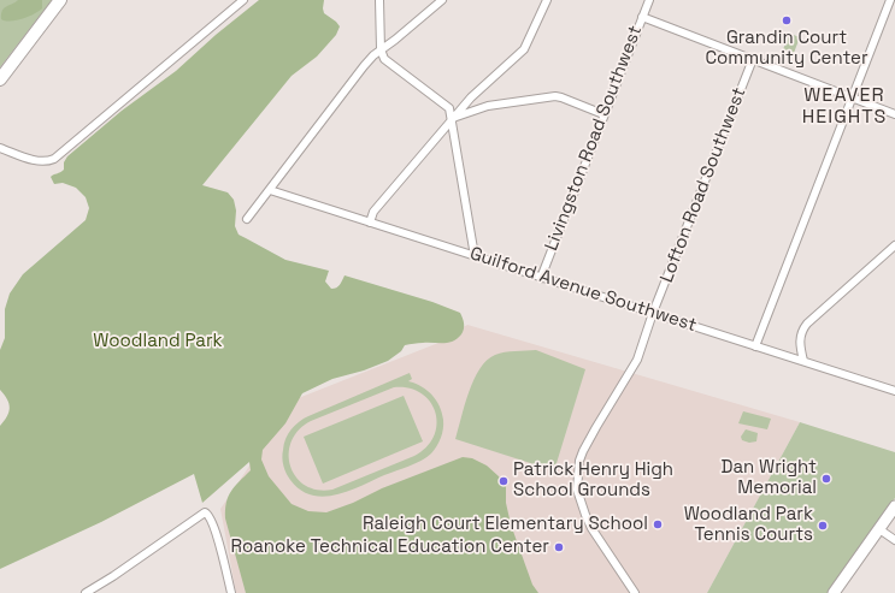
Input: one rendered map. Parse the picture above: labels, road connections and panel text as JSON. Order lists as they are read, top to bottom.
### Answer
{
  "streets": {
    "street": ["Livingston Road Southwest", "Lofton Road Southwest", "Guilford Avenue Southwest"]
  },
  "crossings": [
    ["Livingston Road Southwest", "Guilford Avenue Southwest"],
    ["Lofton Road Southwest", "Guilford Avenue Southwest"]
  ],
  "districts": ["WEAVER HEIGHTS"],
  "parks": ["Woodland Park"],
  "places": [
    "Grandin Court Community Center",
    "Dan Wright Memorial",
    "Patrick Henry High School Grounds",
    "Raleigh Court Elementary School",
    "Woodland Park Tennis Courts",
    "Roanoke Technical Education Center"
  ]
}
